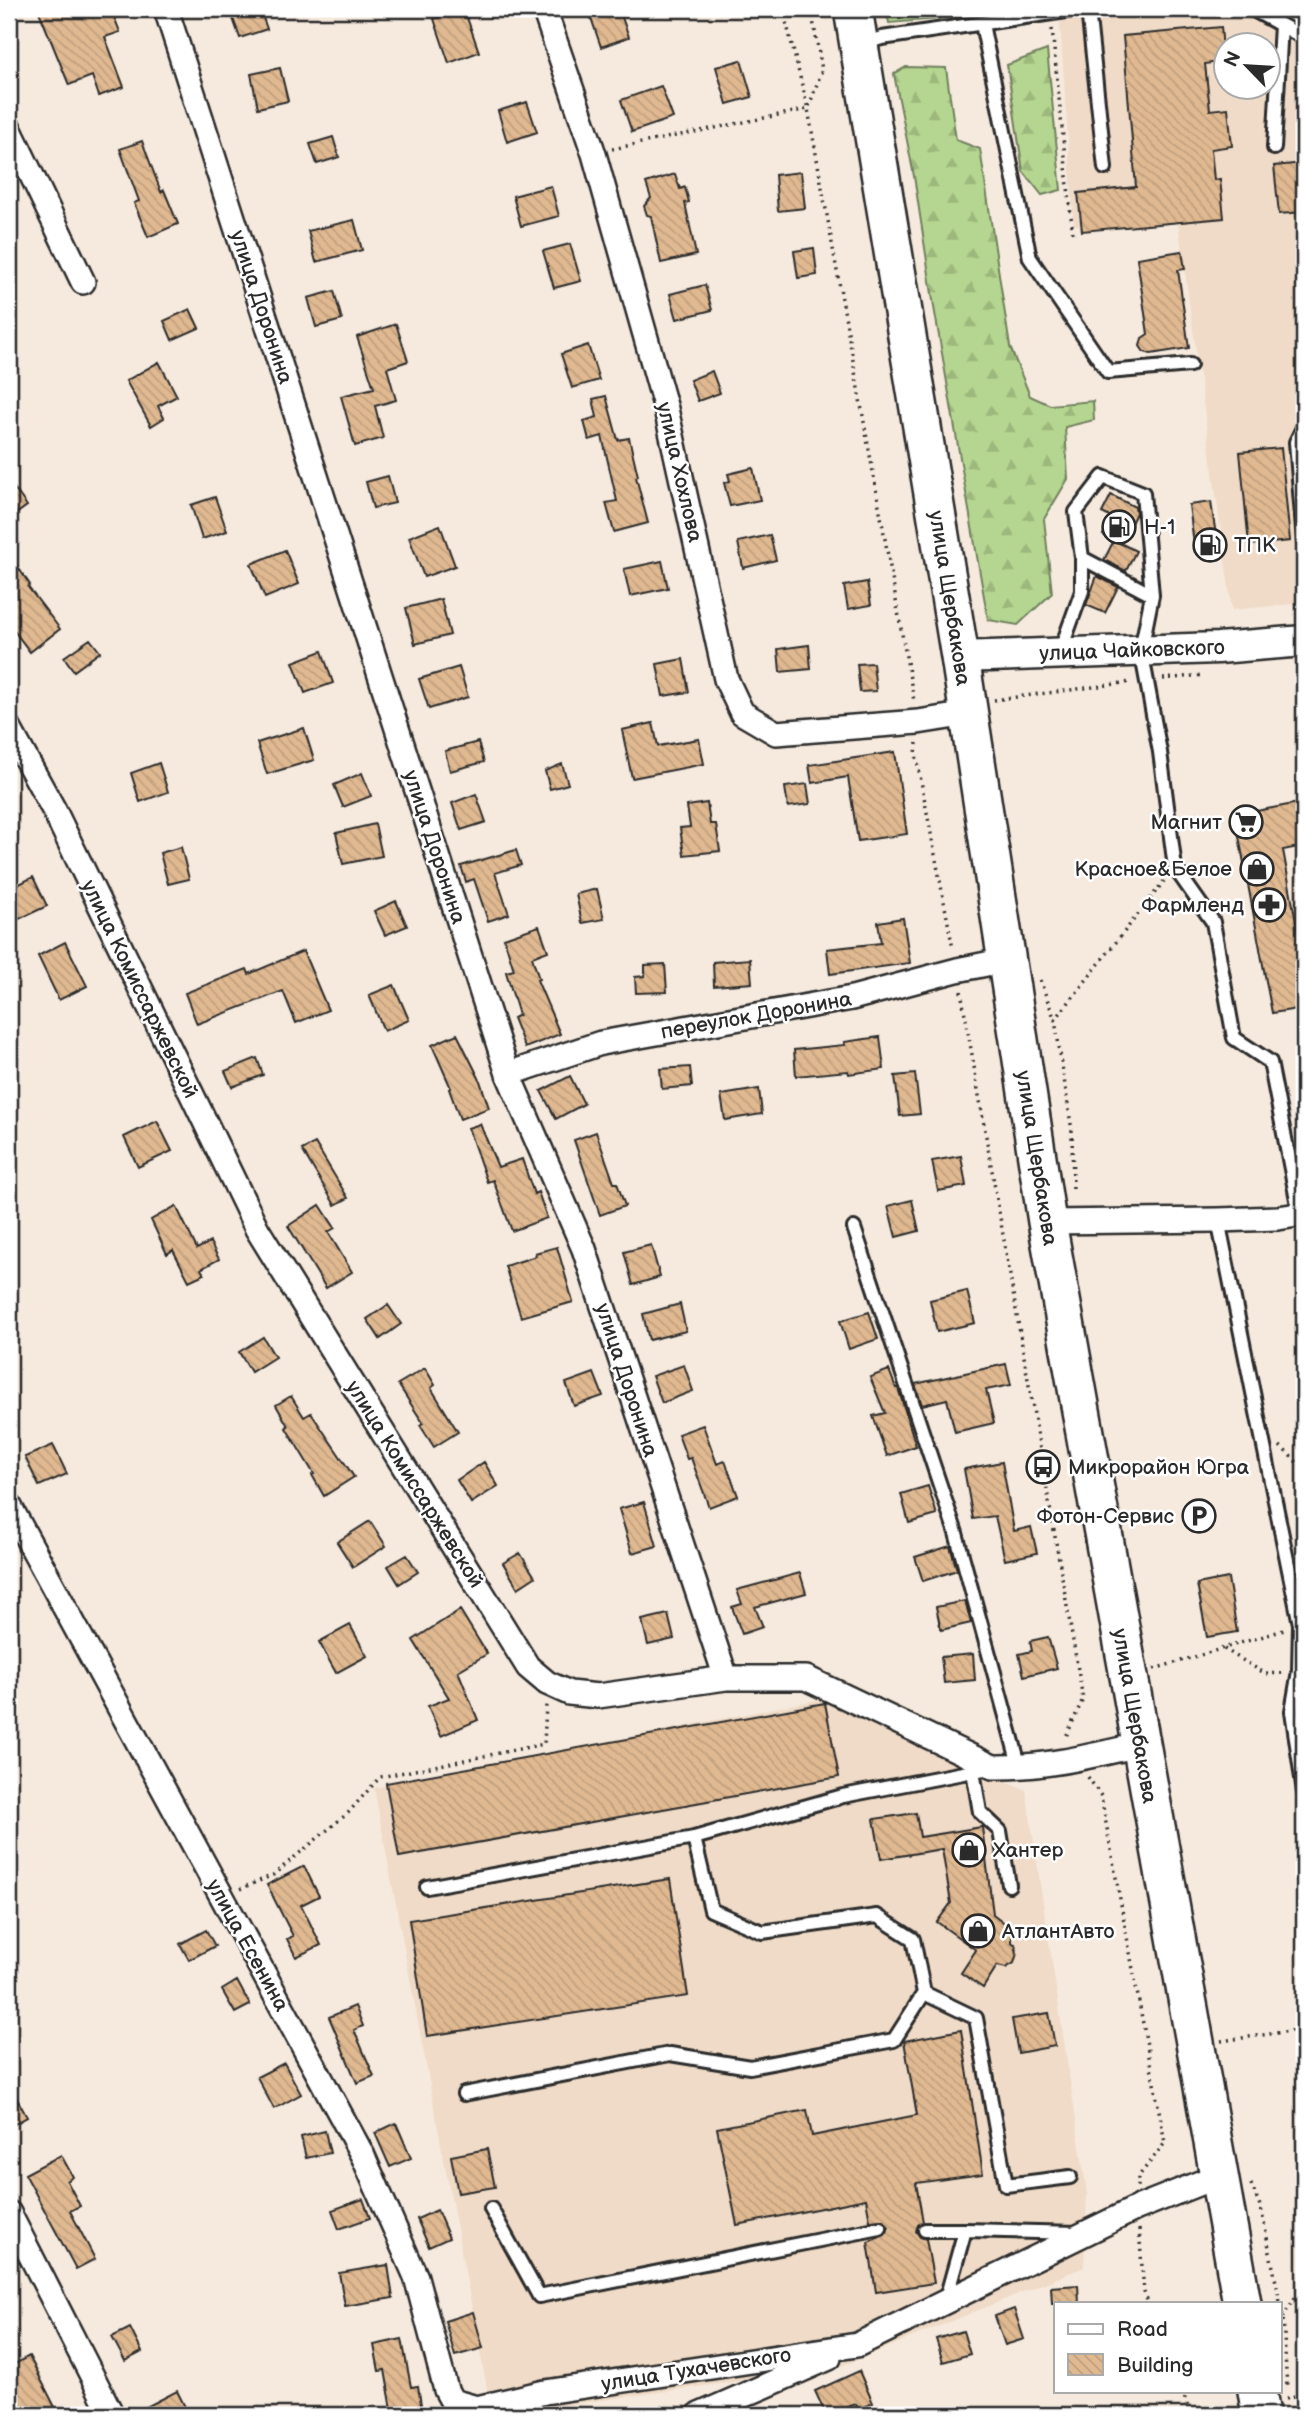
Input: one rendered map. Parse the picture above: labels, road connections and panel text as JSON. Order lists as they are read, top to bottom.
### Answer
{
  "streets": {
    "main road": ["улица Щербакова"],
    "street": [
      "улица Доронина",
      "улица Хохлова",
      "улица Чайковского",
      "улица Комиссаржевской",
      "переулок Доронина",
      "улица Есенина",
      "улица Тухачевского"
    ]
  },
  "crossings": [
    ["улица Доронина", "улица Комиссаржевской"],
    ["улица Доронина", "переулок Доронина"],
    ["улица Хохлова", "улица Щербакова"],
    ["улица Щербакова", "улица Чайковского"],
    ["улица Щербакова", "улица Комиссаржевской"],
    ["улица Щербакова", "переулок Доронина"],
    ["улица Щербакова", "улица Тухачевского"],
    ["улица Есенина", "улица Тухачевского"]
  ],
  "places": {
    "fuel station": ["Н-1", "ТПК"],
    "supermarket": ["Магнит"],
    "shop": ["Красное&Белое", "Хантер", "АтлантАвто"],
    "pharmacy": ["Фармленд"],
    "bus stop": ["Микрорайон Югра"],
    "parking": ["Фотон-Сервис"]
  },
  "legend": ["Road", "Building"],
  "north": "top left"
}
